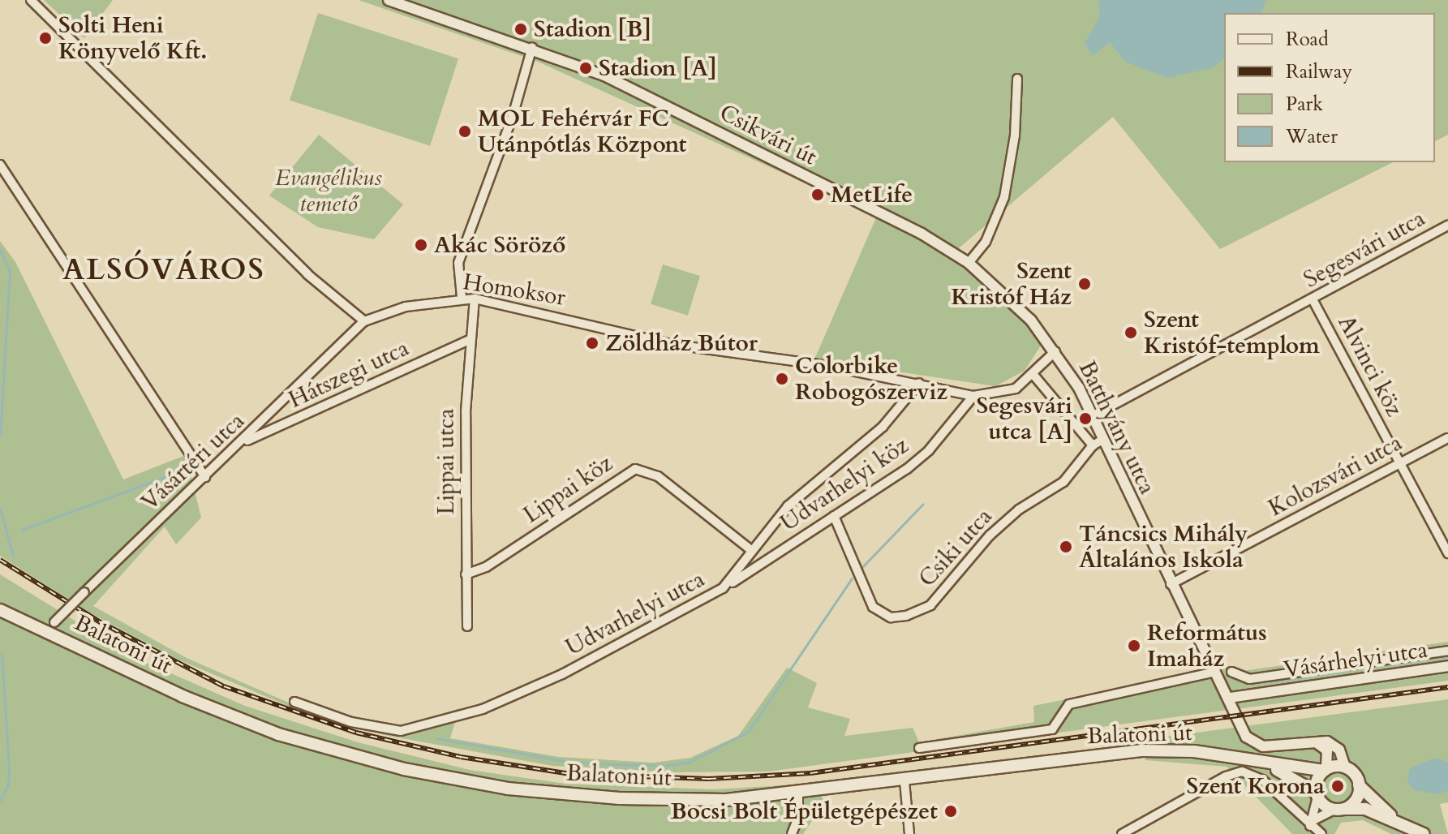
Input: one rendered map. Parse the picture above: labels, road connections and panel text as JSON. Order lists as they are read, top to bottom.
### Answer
{
  "streets": {
    "main road": ["Balatoni út"],
    "street": [
      "Csikvári út",
      "Segesvári utca",
      "Homoksor",
      "Alvinci köz",
      "Hátszegi utca",
      "Batthyány utca",
      "Vásártéri utca",
      "Lippai utca",
      "Kolozsvári utca",
      "Udvarhelyi köz",
      "Lippai köz",
      "Csiki utca",
      "Udvarhelyi utca",
      "Vásárhelyi utca"
    ]
  },
  "crossings": [
    ["Csikvári út", "Homoksor"],
    ["Csikvári út", "Batthyány utca"],
    ["Segesvári utca", "Alvinci köz"],
    ["Segesvári utca", "Batthyány utca"],
    ["Homoksor", "Batthyány utca"],
    ["Homoksor", "Vásártéri utca"],
    ["Homoksor", "Lippai utca"],
    ["Homoksor", "Udvarhelyi köz"],
    ["Homoksor", "Udvarhelyi utca"],
    ["Alvinci köz", "Kolozsvári utca"],
    ["Hátszegi utca", "Vásártéri utca"],
    ["Hátszegi utca", "Lippai utca"],
    ["Batthyány utca", "Kolozsvári utca"],
    ["Batthyány utca", "Csiki utca"],
    ["Batthyány utca", "Vásárhelyi utca"],
    ["Vásártéri utca", "Balatoni út"],
    ["Lippai utca", "Lippai köz"],
    ["Udvarhelyi köz", "Csiki utca"],
    ["Udvarhelyi köz", "Udvarhelyi utca"],
    ["Lippai köz", "Udvarhelyi utca"]
  ],
  "districts": ["ALSÓVÁROS"],
  "parks": ["Evangélikus temető"],
  "places": [
    "Stadion [B]",
    "Solti Heni Könyvelő Kft.",
    "Stadion [A]",
    "MOL Fehérvár FC Utánpótlás Központ",
    "MetLife",
    "Akác Söröző",
    "Szent Kristóf Ház",
    "Szent Kristóf-templom",
    "Zöldház Bútor",
    "Colorbike Robogószerviz",
    "Segesvári utca [A]",
    "Táncsics Mihály Általános Iskola",
    "Református Imaház",
    "Szent Korona",
    "Bocsi Bolt Épületgépészet"
  ],
  "legend": [
    "Road",
    "Railway",
    "Park",
    "Water"
  ]
}
